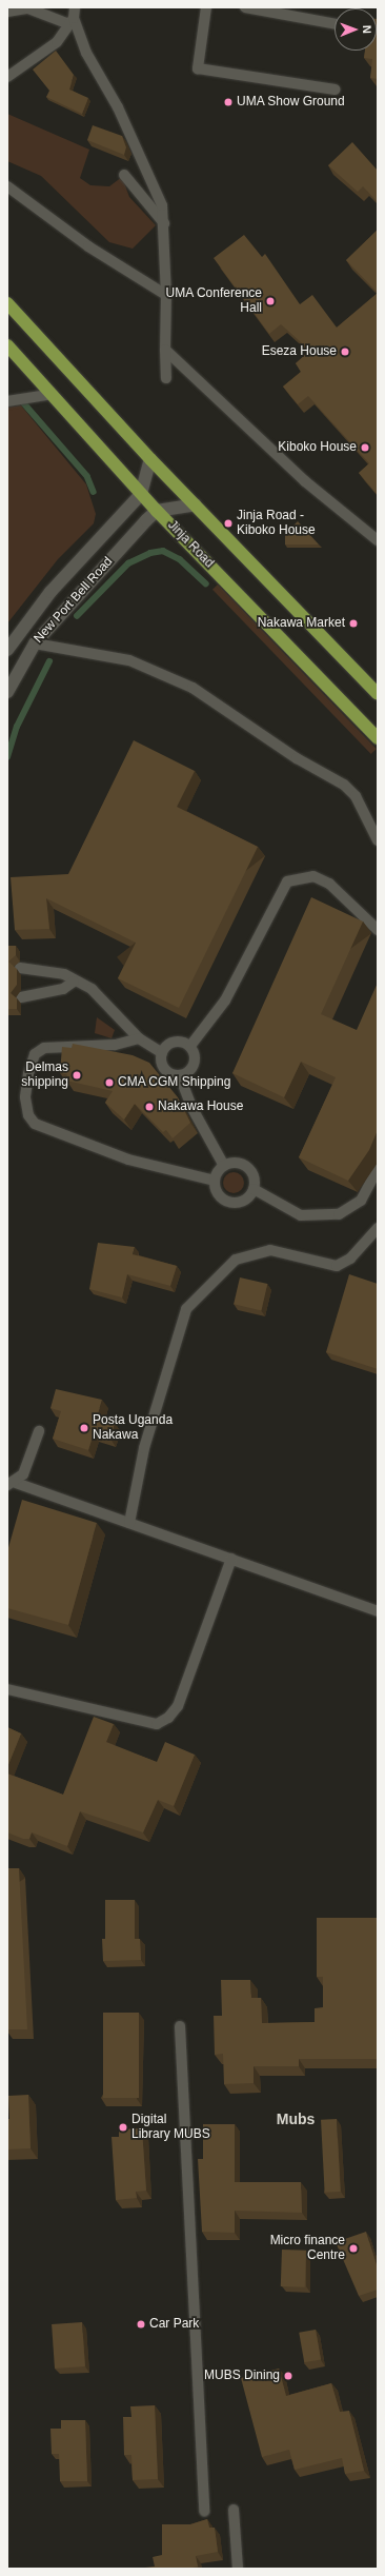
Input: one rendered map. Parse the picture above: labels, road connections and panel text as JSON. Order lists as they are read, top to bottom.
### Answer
{
  "streets": {
    "highway": ["Jinja Road"],
    "main road": ["New Port Bell Road"]
  },
  "crossings": [
    ["Jinja Road", "New Port Bell Road"]
  ],
  "districts": ["Mubs"],
  "places": [
    "UMA Show Ground",
    "UMA Conference Hall",
    "Eseza House",
    "Kiboko House",
    "Jinja Road - Kiboko House",
    "Nakawa Market",
    "Delmas shipping",
    "CMA CGM Shipping",
    "Nakawa House",
    "Posta Uganda Nakawa",
    "Digital Library MUBS",
    "Micro finance Centre",
    "Car Park",
    "MUBS Dining"
  ],
  "north": "right"
}
